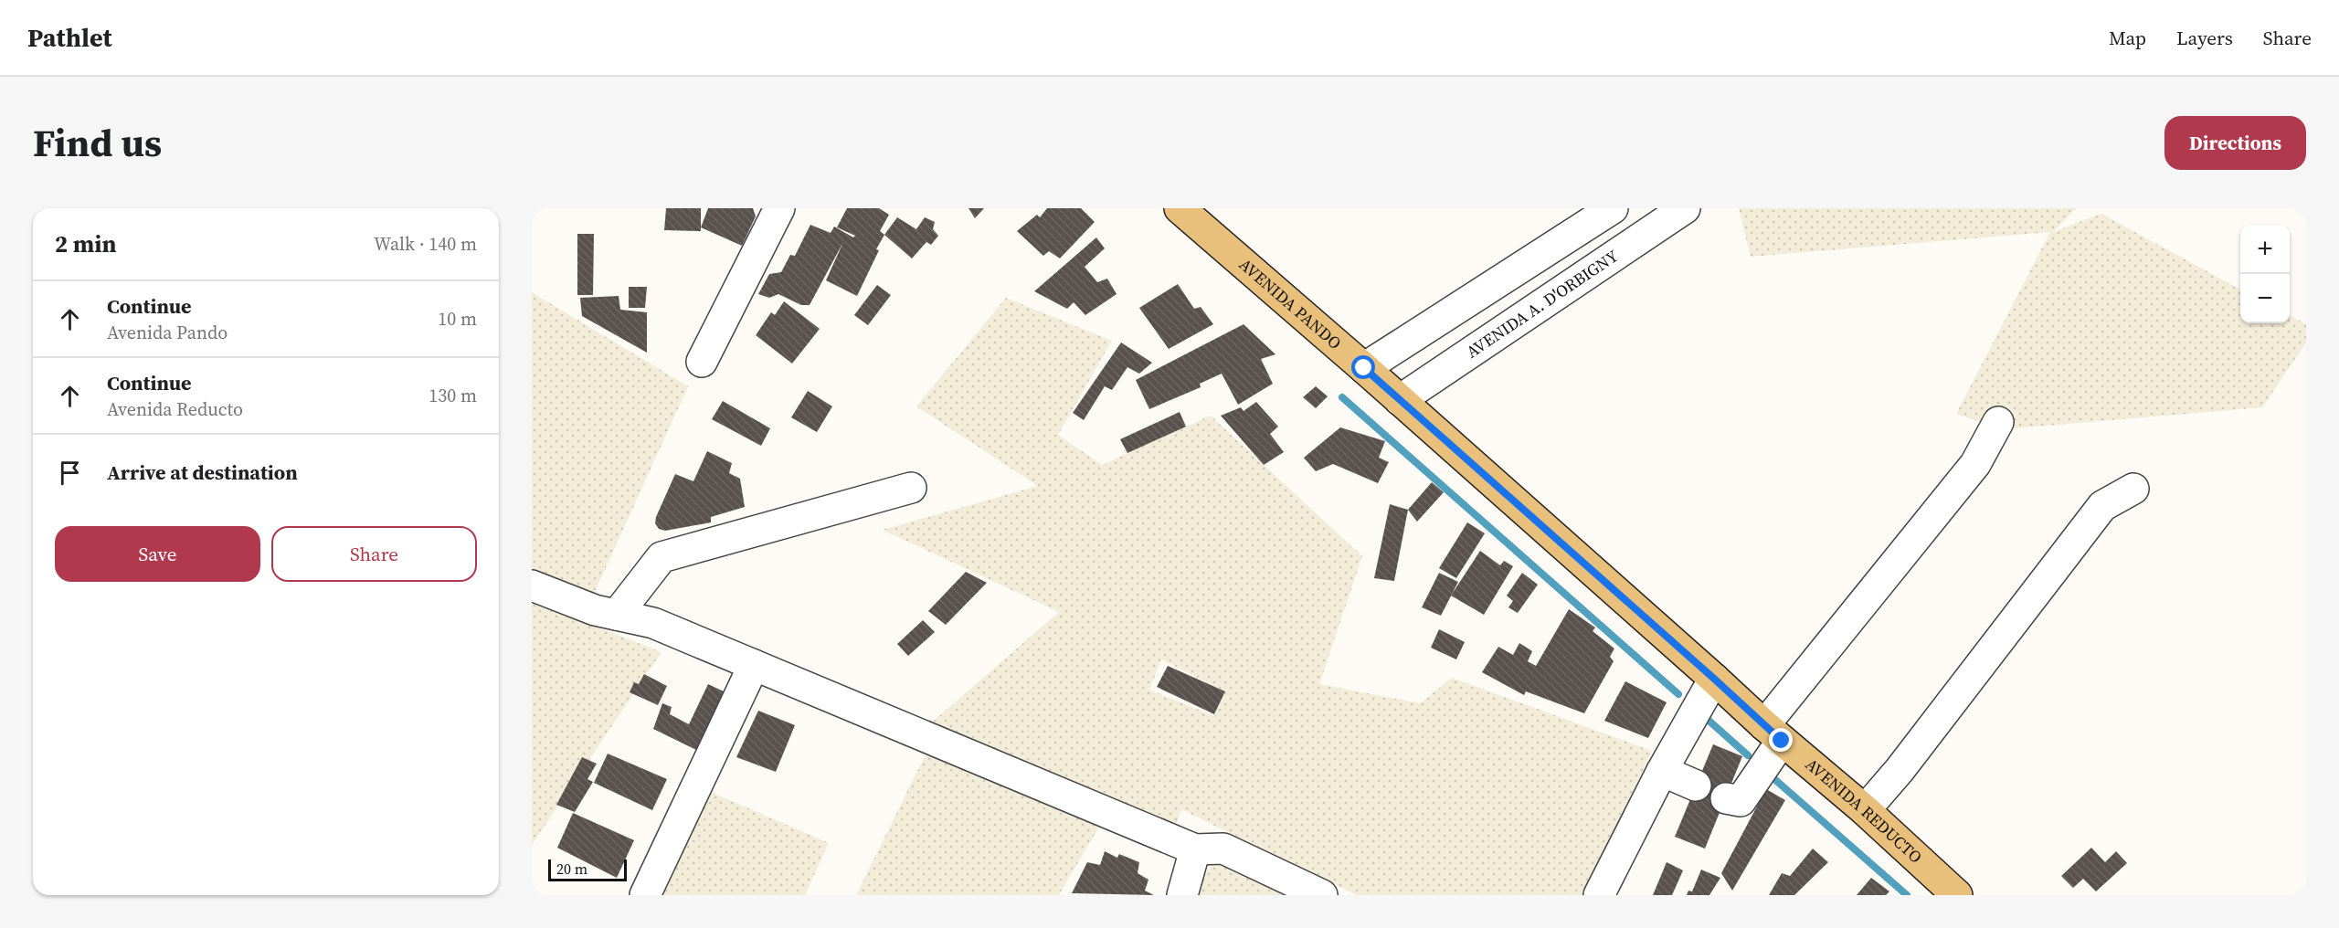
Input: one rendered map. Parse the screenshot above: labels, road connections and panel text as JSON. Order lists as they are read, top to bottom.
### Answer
{
  "streets": {
    "main road": ["AVENIDA PANDO", "AVENIDA REDUCTO"],
    "street": ["AVENIDA A. D'ORBIGNY"]
  },
  "crossings": [
    ["AVENIDA PANDO", "AVENIDA A. D'ORBIGNY"],
    ["AVENIDA PANDO", "AVENIDA REDUCTO"],
    ["AVENIDA A. D'ORBIGNY", "AVENIDA REDUCTO"]
  ],
  "scale_bar": "20 m",
  "page": {
    "header": "Pathlet",
    "nav": ["Map", "Layers", "Share"],
    "title": "Find us",
    "buttons": [
      "Directions",
      ["Save", "Share"]
    ],
    "heading": ["2 min", "Walk · 140 m"],
    "map_buttons": ["+", "−"],
    "list": [
      ["Continue", "Avenida Pando", "10 m"],
      ["Continue", "Avenida Reducto", "130 m"],
      "Arrive at destination"
    ],
    "scale": "20 m"
  }
}
